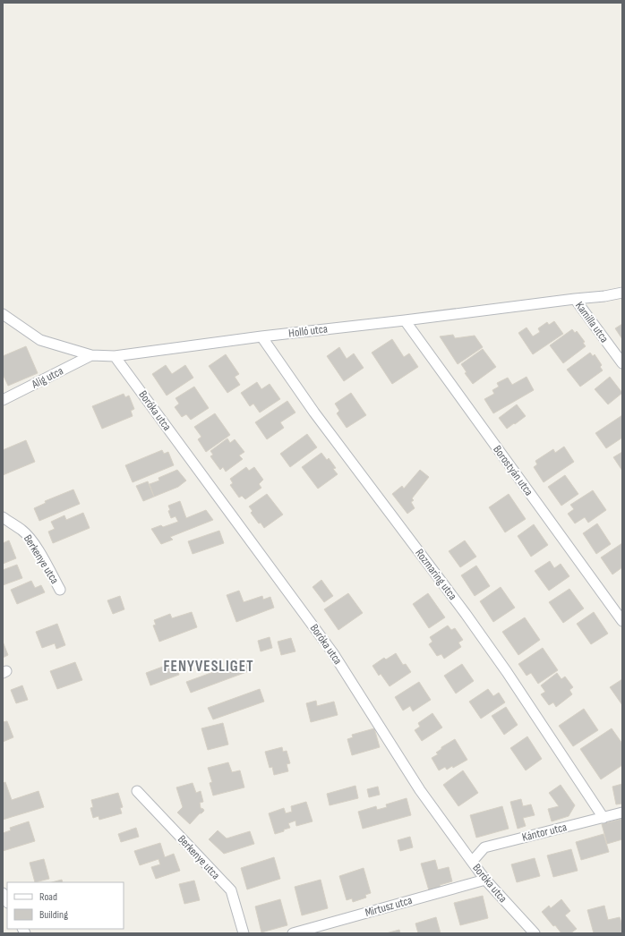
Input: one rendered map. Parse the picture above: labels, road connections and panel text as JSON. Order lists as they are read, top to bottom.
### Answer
{
  "streets": {
    "street": [
      "Kamilla utca",
      "Holló utca",
      "Alig utca",
      "Boróka utca",
      "Borostyán utca",
      "Berkenye utca",
      "Rozmaring utca",
      "Kántor utca",
      "Mirtusz utca"
    ]
  },
  "crossings": [
    ["Kamilla utca", "Holló utca"],
    ["Holló utca", "Alig utca"],
    ["Holló utca", "Boróka utca"],
    ["Holló utca", "Borostyán utca"],
    ["Holló utca", "Rozmaring utca"],
    ["Boróka utca", "Kántor utca"],
    ["Boróka utca", "Mirtusz utca"],
    ["Rozmaring utca", "Kántor utca"]
  ],
  "districts": ["FENYVESLIGET"],
  "legend": ["Road", "Building"]
}
